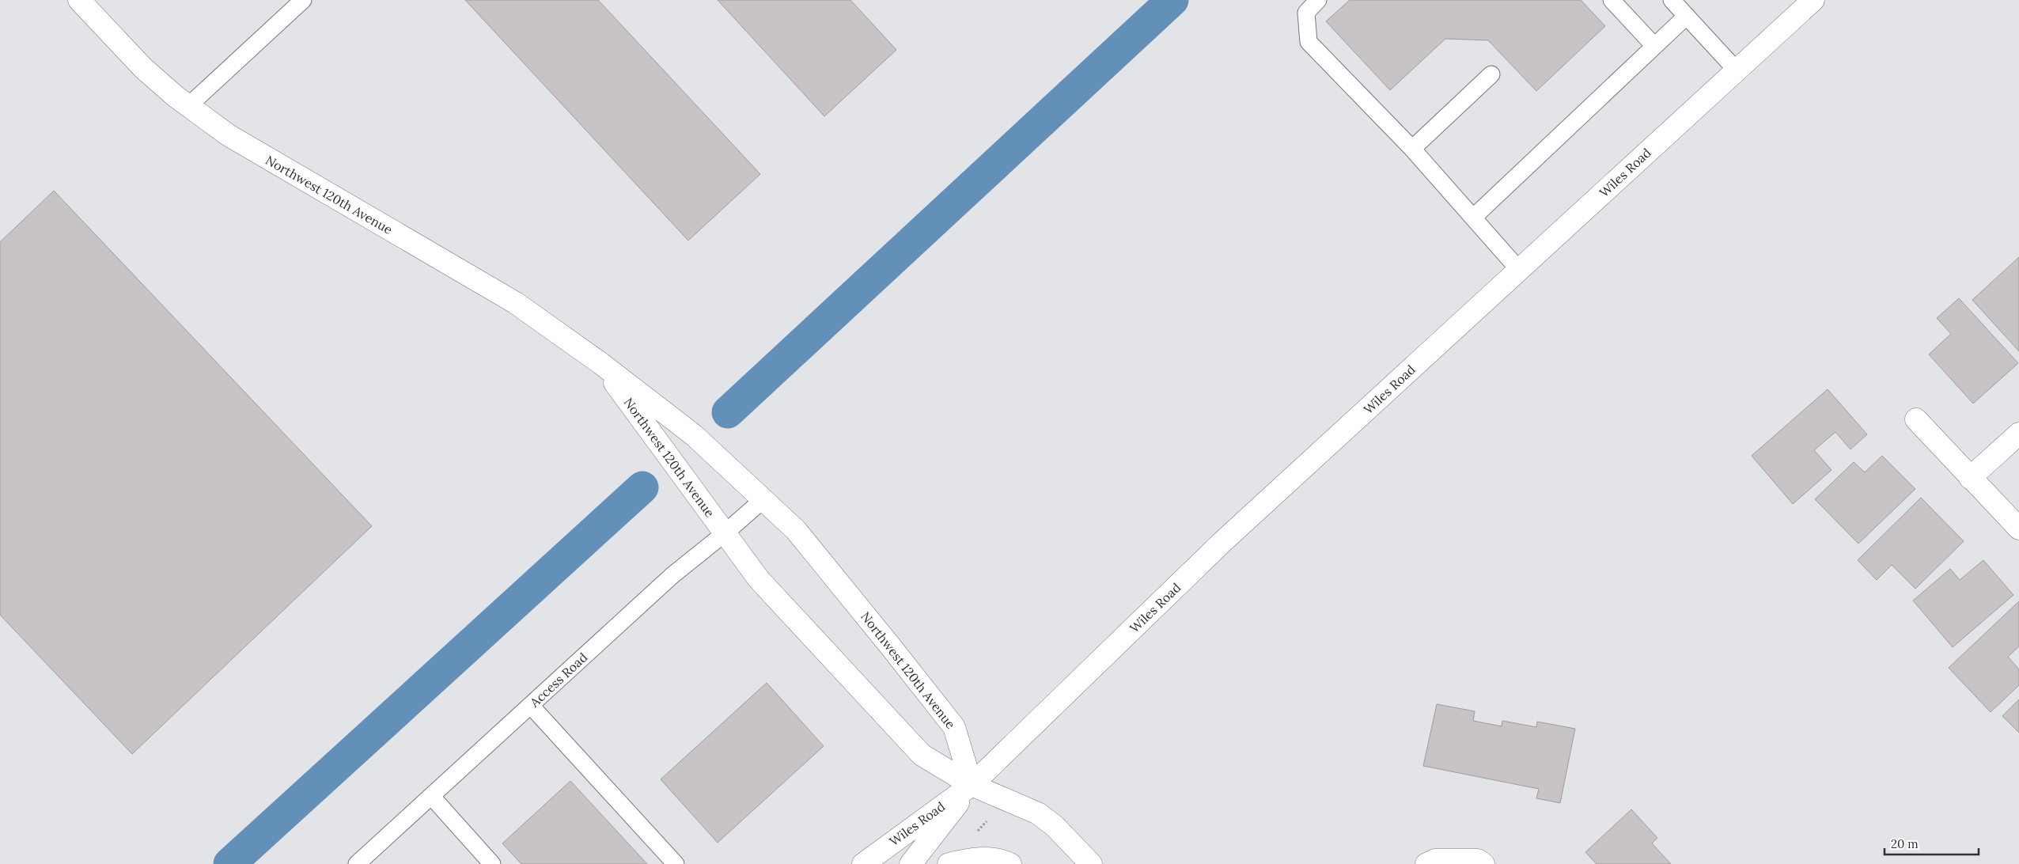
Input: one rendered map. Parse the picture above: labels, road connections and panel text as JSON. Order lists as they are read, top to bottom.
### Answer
{
  "streets": {
    "street": ["Wiles Road", "Northwest 120th Avenue"],
    "lane": ["Access Road"]
  },
  "crossings": [
    ["Wiles Road", "Northwest 120th Avenue"],
    ["Northwest 120th Avenue", "Access Road"]
  ],
  "scale_bar": "20 m"
}
